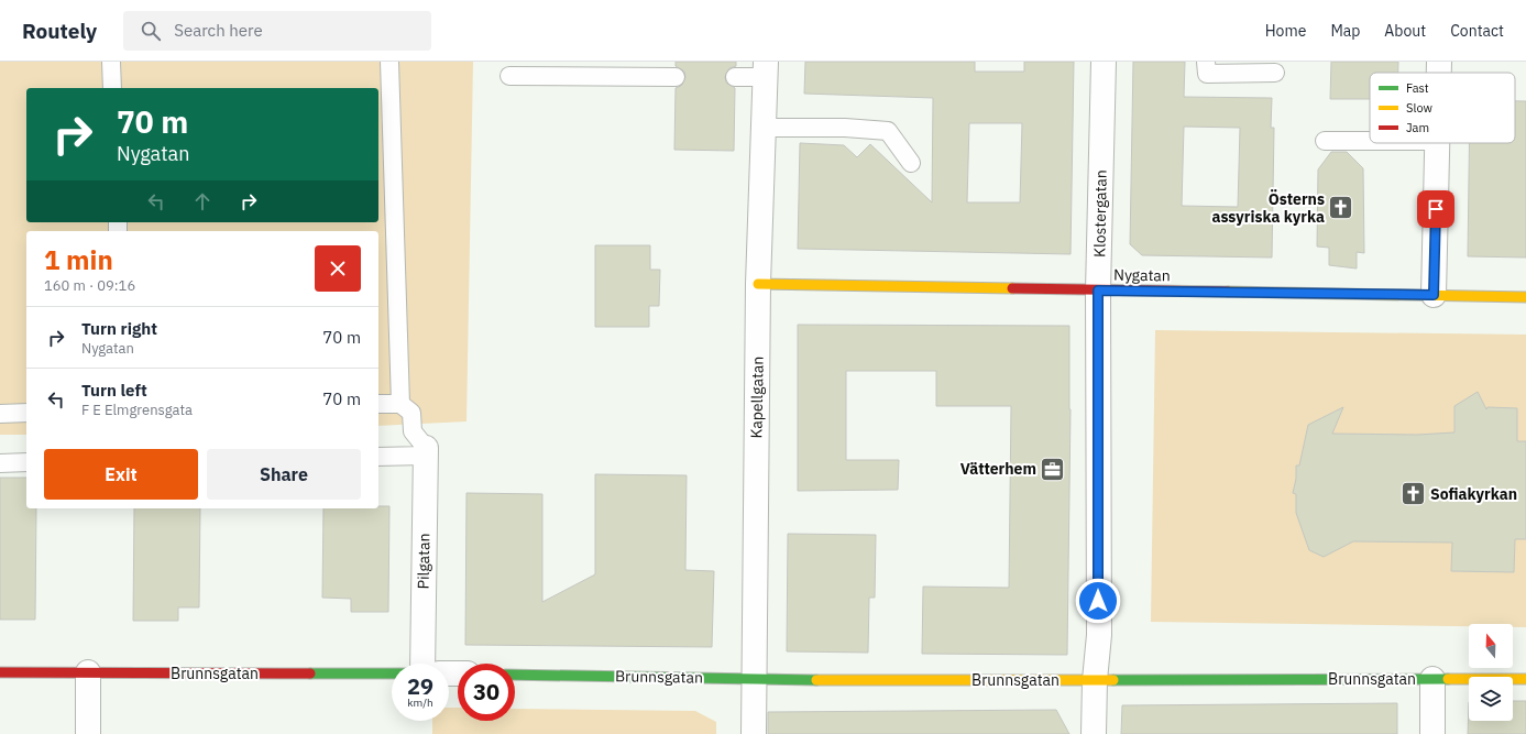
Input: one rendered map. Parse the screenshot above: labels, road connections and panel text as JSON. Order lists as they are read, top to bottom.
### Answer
{
  "streets": {
    "street": [
      "Klostergatan",
      "Nygatan",
      "Kapellgatan",
      "Pilgatan",
      "Brunnsgatan"
    ]
  },
  "crossings": [
    ["Klostergatan", "Nygatan"],
    ["Klostergatan", "Brunnsgatan"],
    ["Nygatan", "Kapellgatan"],
    ["Kapellgatan", "Brunnsgatan"]
  ],
  "places": {
    "church": ["Österns assyriska kyrka", "Sofiakyrkan"],
    "office": ["Vätterhem"]
  },
  "legend": ["Fast", "Slow", "Jam"],
  "north": "top",
  "page": {
    "header": "Routely",
    "search": "Search here",
    "nav": [
      "Home",
      "Map",
      "About",
      "Contact"
    ],
    "turn": ["70 m", "Nygatan"],
    "heading": ["1 min", "160 m · 09:16"],
    "list": [
      {
        "name": "Turn right",
        "note": "Nygatan",
        "value": "70 m"
      },
      {
        "name": "Turn left",
        "note": "F E Elmgrensgata",
        "value": "70 m"
      }
    ],
    "buttons": ["Exit", "Share"],
    "speed": "29 km/h",
    "limit": "30"
  }
}
